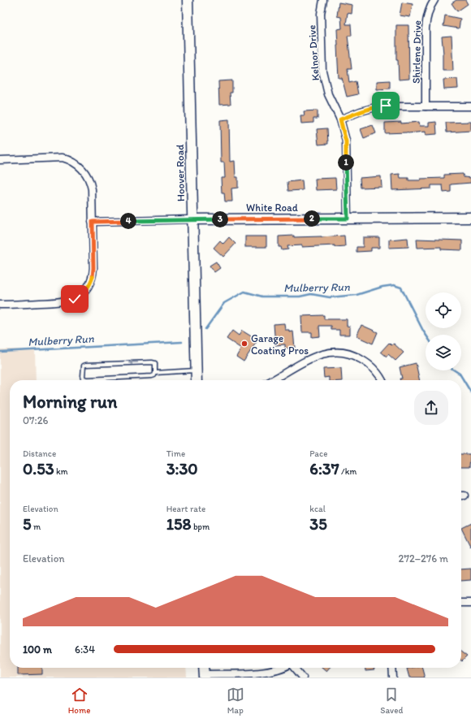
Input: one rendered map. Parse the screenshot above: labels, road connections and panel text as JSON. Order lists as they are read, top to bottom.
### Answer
{
  "streets": {
    "main road": ["Hoover Road", "White Road"],
    "street": ["Shirlene Drive", "Kelnor Drive"]
  },
  "crossings": [
    ["Kelnor Drive", "White Road"],
    ["Hoover Road", "White Road"]
  ],
  "water": ["Mulberry Run"],
  "places": ["Garage Coating Pros"],
  "page": {
    "pins": [
      "1",
      "2",
      "3",
      "4"
    ],
    "heading": ["Morning run", "07:26"],
    "stats": [
      ["Distance", "0.53 km"],
      ["Time", "3:30"],
      ["Pace", "6:37 /km"],
      ["Elevation", "5 m"],
      ["Heart rate", "158 bpm"],
      ["kcal", "35"]
    ],
    "chart": ["Elevation", "272–276 m"],
    "list": [
      {
        "name": "100 m",
        "note": "6:34"
      }
    ],
    "tabs": ["Home", "Map", "Saved"]
  }
}
